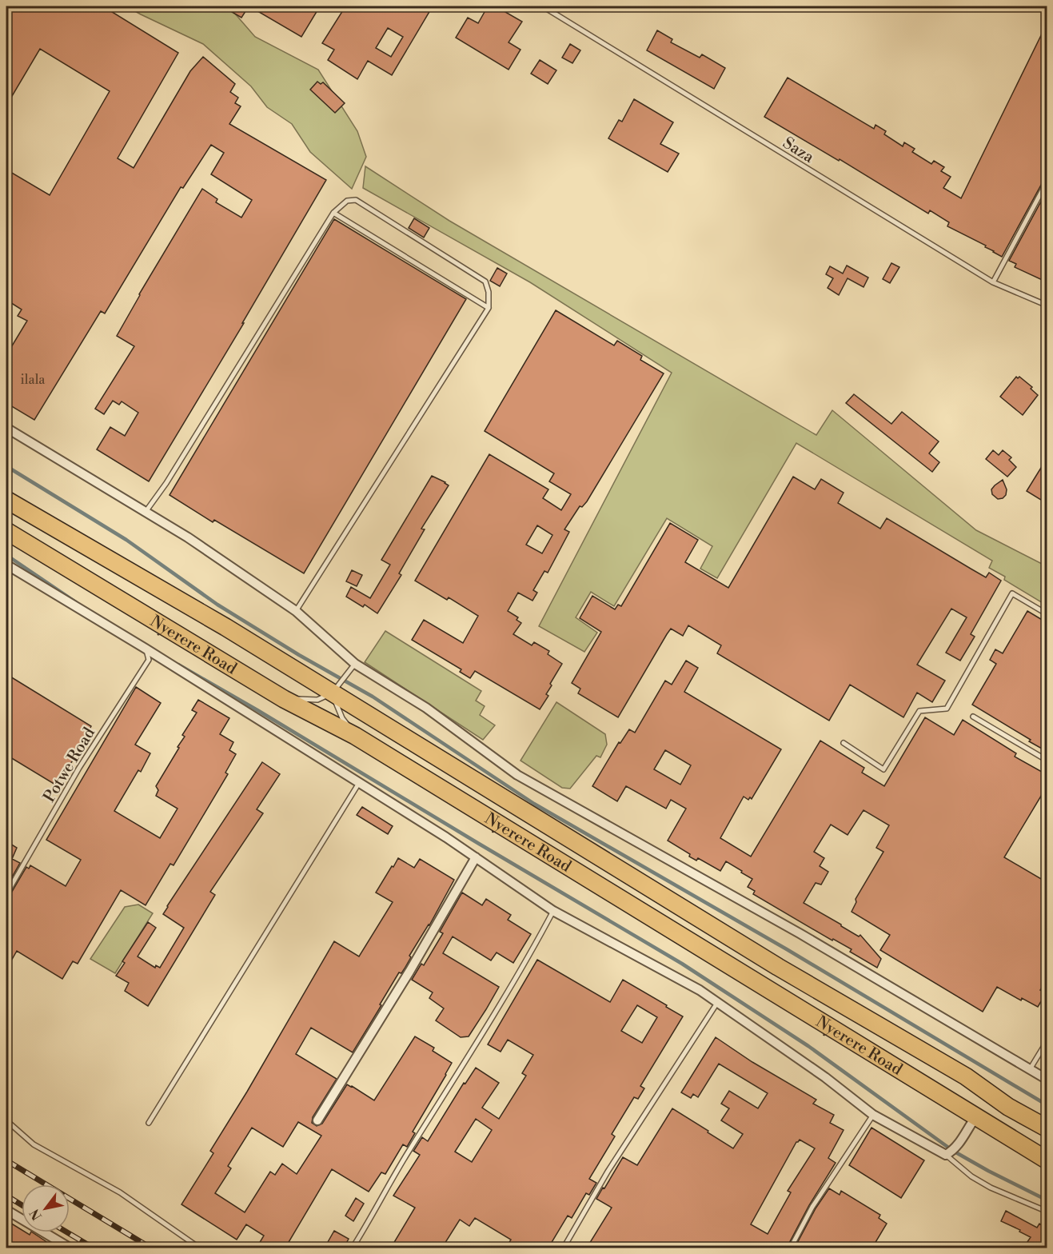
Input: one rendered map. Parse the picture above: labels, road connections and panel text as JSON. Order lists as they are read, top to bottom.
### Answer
{
  "streets": {
    "highway": ["Nyerere Road"],
    "lane": ["Saza", "Potwe Road"]
  },
  "house_numbers": ["ilala"],
  "north": "bottom left"
}
